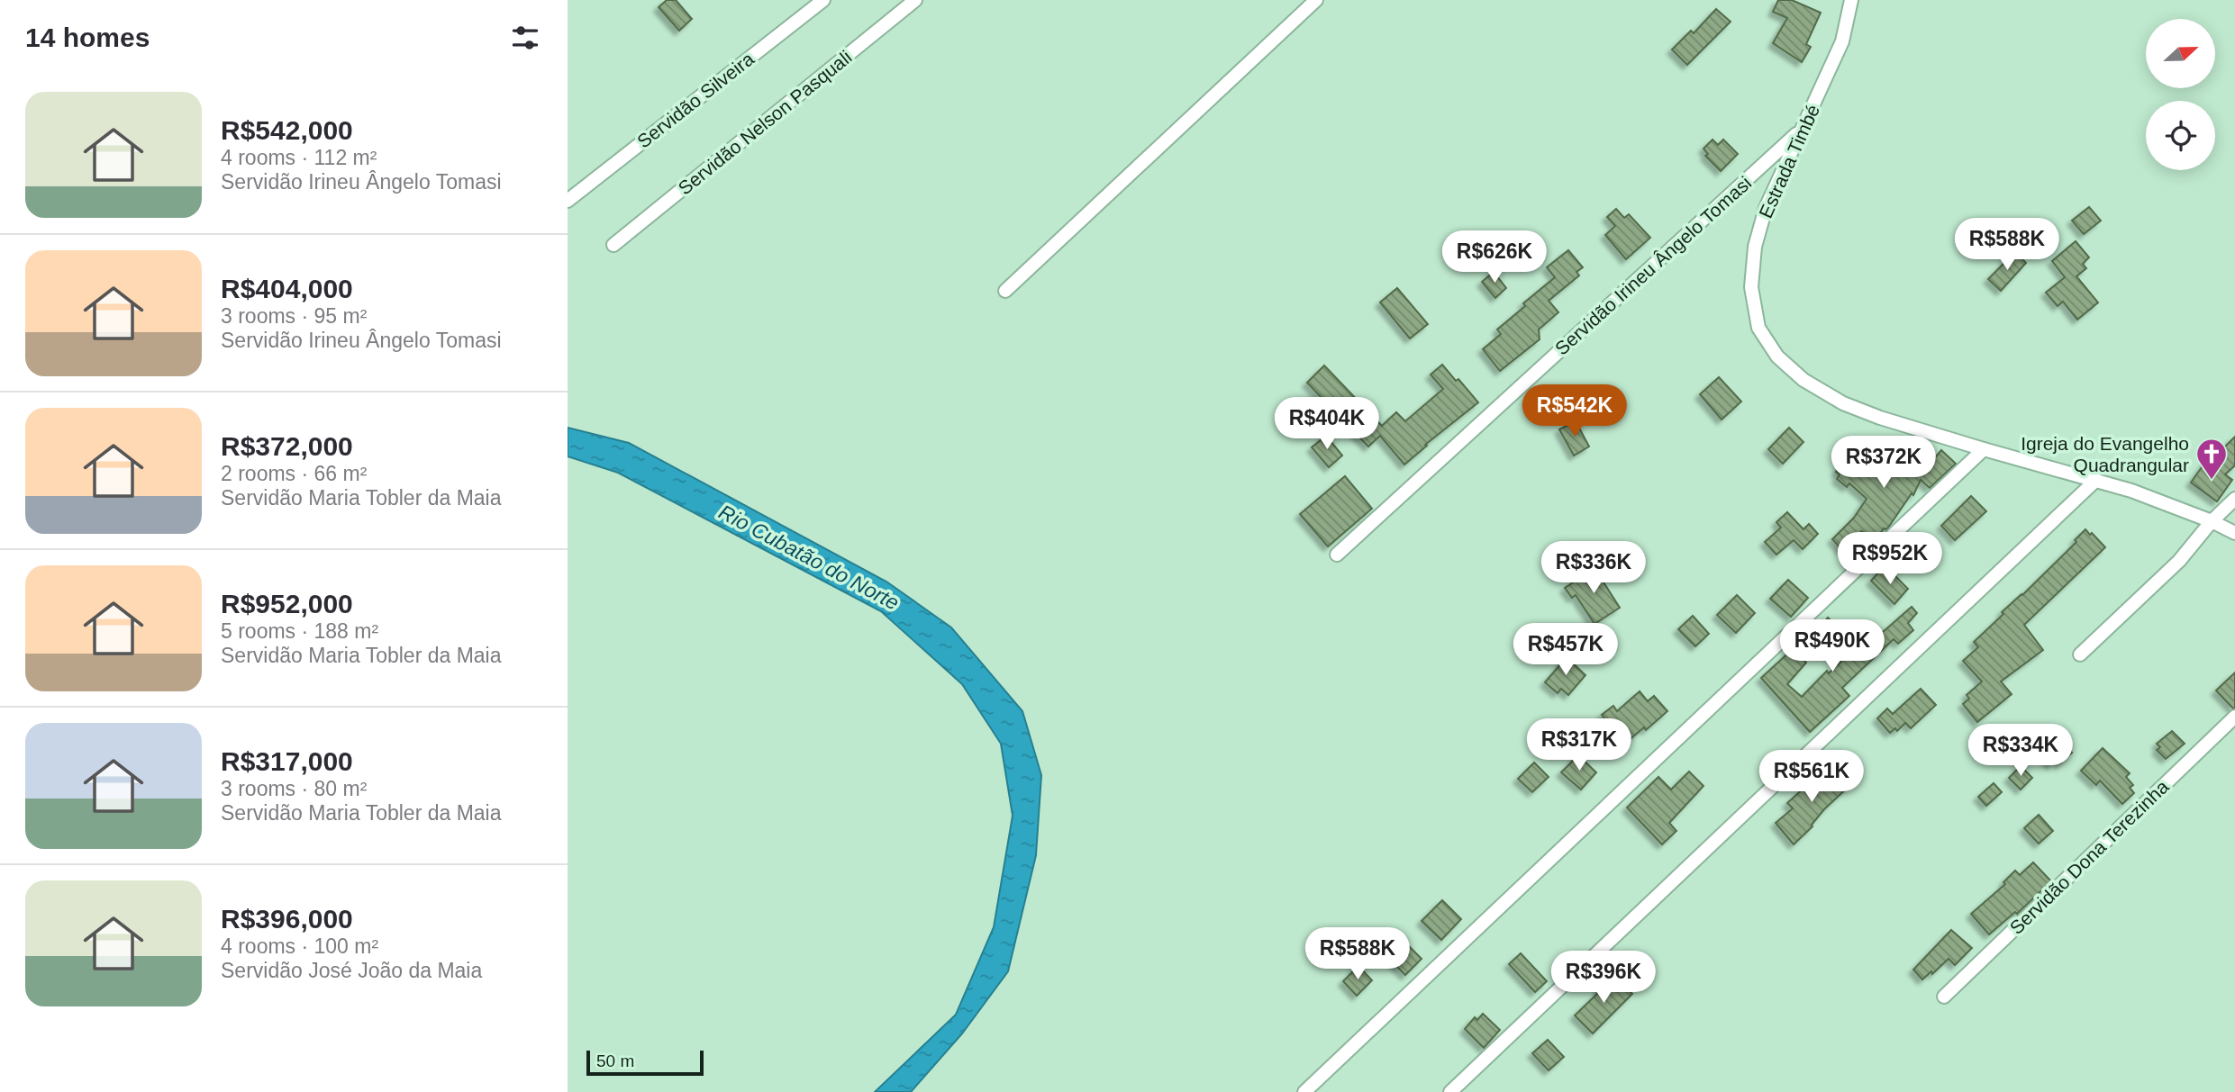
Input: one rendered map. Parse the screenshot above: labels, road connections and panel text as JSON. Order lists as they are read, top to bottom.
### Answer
{
  "streets": {
    "street": [
      "Servidão Silveira",
      "Servidão Nelson Pasquali",
      "Estrada Timbé",
      "Servidão Irineu Ângelo Tomasi",
      "Servidão Dona Terezinha"
    ]
  },
  "crossings": [
    ["Estrada Timbé", "Servidão Irineu Ângelo Tomasi"]
  ],
  "water": ["Rio Cubatão do Norte"],
  "places": {
    "church": ["Igreja do Evangelho Quadrangular"]
  },
  "scale_bar": "50 m",
  "north": "right",
  "page": {
    "heading": "14 homes",
    "list": [
      {
        "name": "R$542,000",
        "note": "4 rooms · 112 m² · Servidão Irineu Ângelo Tomasi"
      },
      {
        "name": "R$404,000",
        "note": "3 rooms · 95 m² · Servidão Irineu Ângelo Tomasi"
      },
      {
        "name": "R$372,000",
        "note": "2 rooms · 66 m² · Servidão Maria Tobler da Maia"
      },
      {
        "name": "R$952,000",
        "note": "5 rooms · 188 m² · Servidão Maria Tobler da Maia"
      },
      {
        "name": "R$317,000",
        "note": "3 rooms · 80 m² · Servidão Maria Tobler da Maia"
      },
      {
        "name": "R$396,000",
        "note": "4 rooms · 100 m² · Servidão José João da Maia"
      }
    ],
    "price": [
      "R$588K",
      "R$626K",
      "R$542K",
      "R$404K",
      "R$372K",
      "R$952K",
      "R$336K",
      "R$490K",
      "R$457K",
      "R$317K",
      "R$334K",
      "R$561K",
      "R$588K",
      "R$396K"
    ],
    "scale": "50 m"
  }
}
